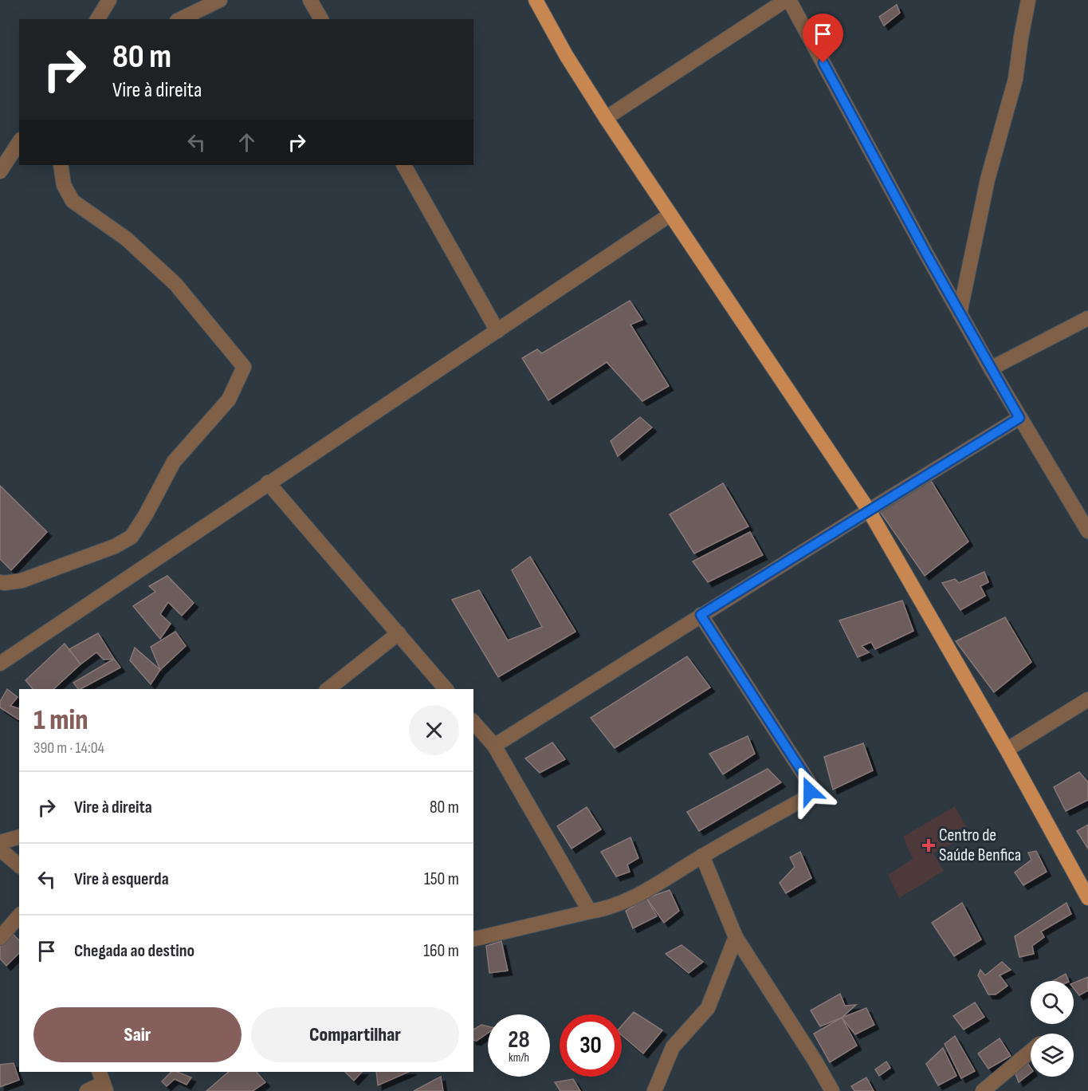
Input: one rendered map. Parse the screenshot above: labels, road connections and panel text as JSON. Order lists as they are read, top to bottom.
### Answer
{
  "places": {
    "health": ["Centro de Saúde Benfica"]
  },
  "page": {
    "turn": ["80 m", "Vire à direita"],
    "heading": ["1 min", "390 m · 14:04"],
    "list": [
      {
        "name": "Vire à direita",
        "value": "80 m"
      },
      {
        "name": "Vire à esquerda",
        "value": "150 m"
      },
      {
        "name": "Chegada ao destino",
        "value": "160 m"
      }
    ],
    "buttons": ["Sair", "Compartilhar"],
    "speed": "28 km/h",
    "limit": "30"
  }
}
